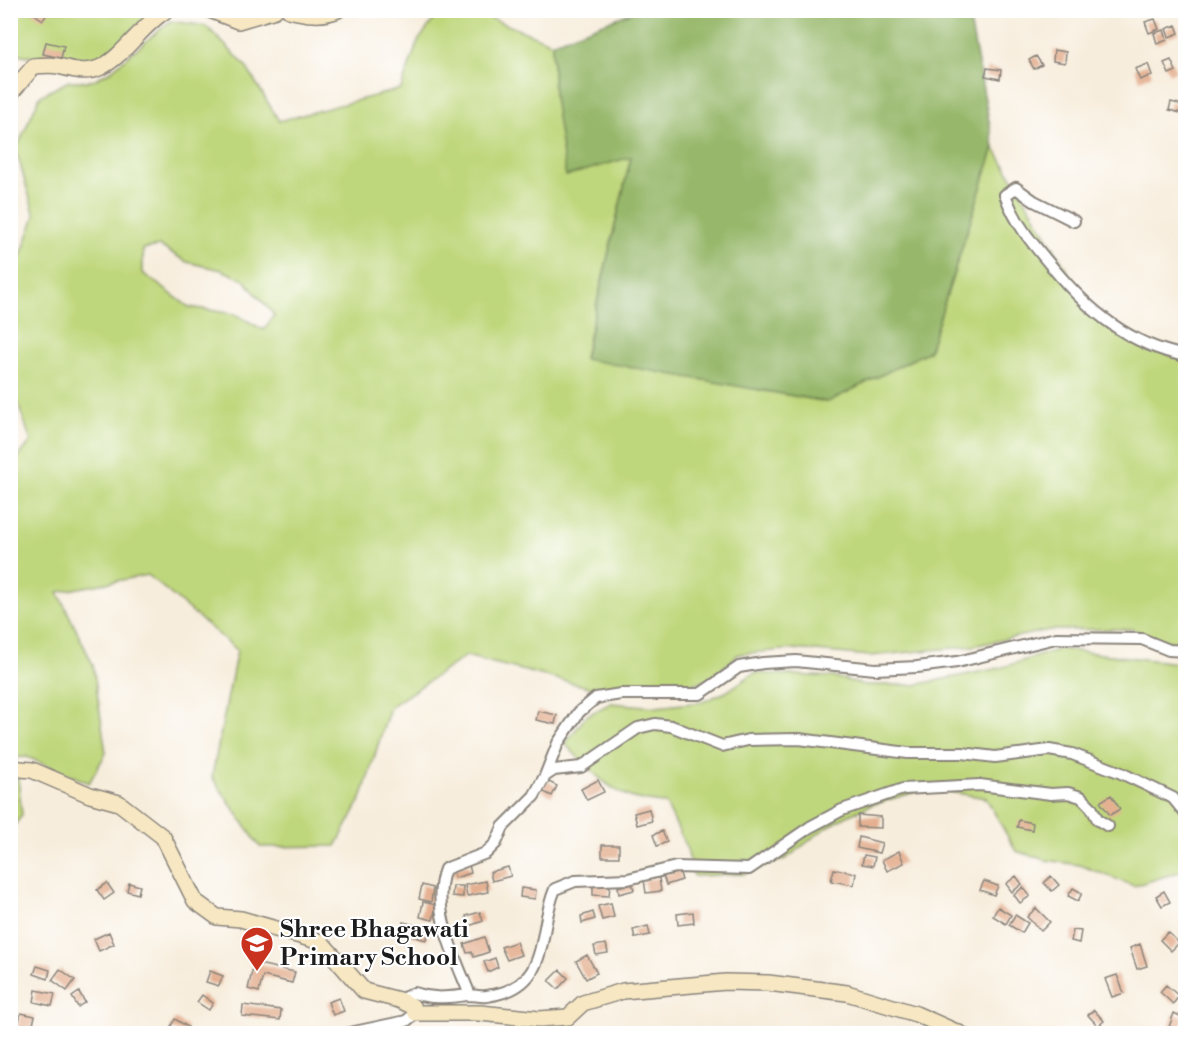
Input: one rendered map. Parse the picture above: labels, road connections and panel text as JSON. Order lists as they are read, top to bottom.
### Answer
{
  "places": {
    "school or university": ["Shree Bhagawati Primary School"]
  }
}
